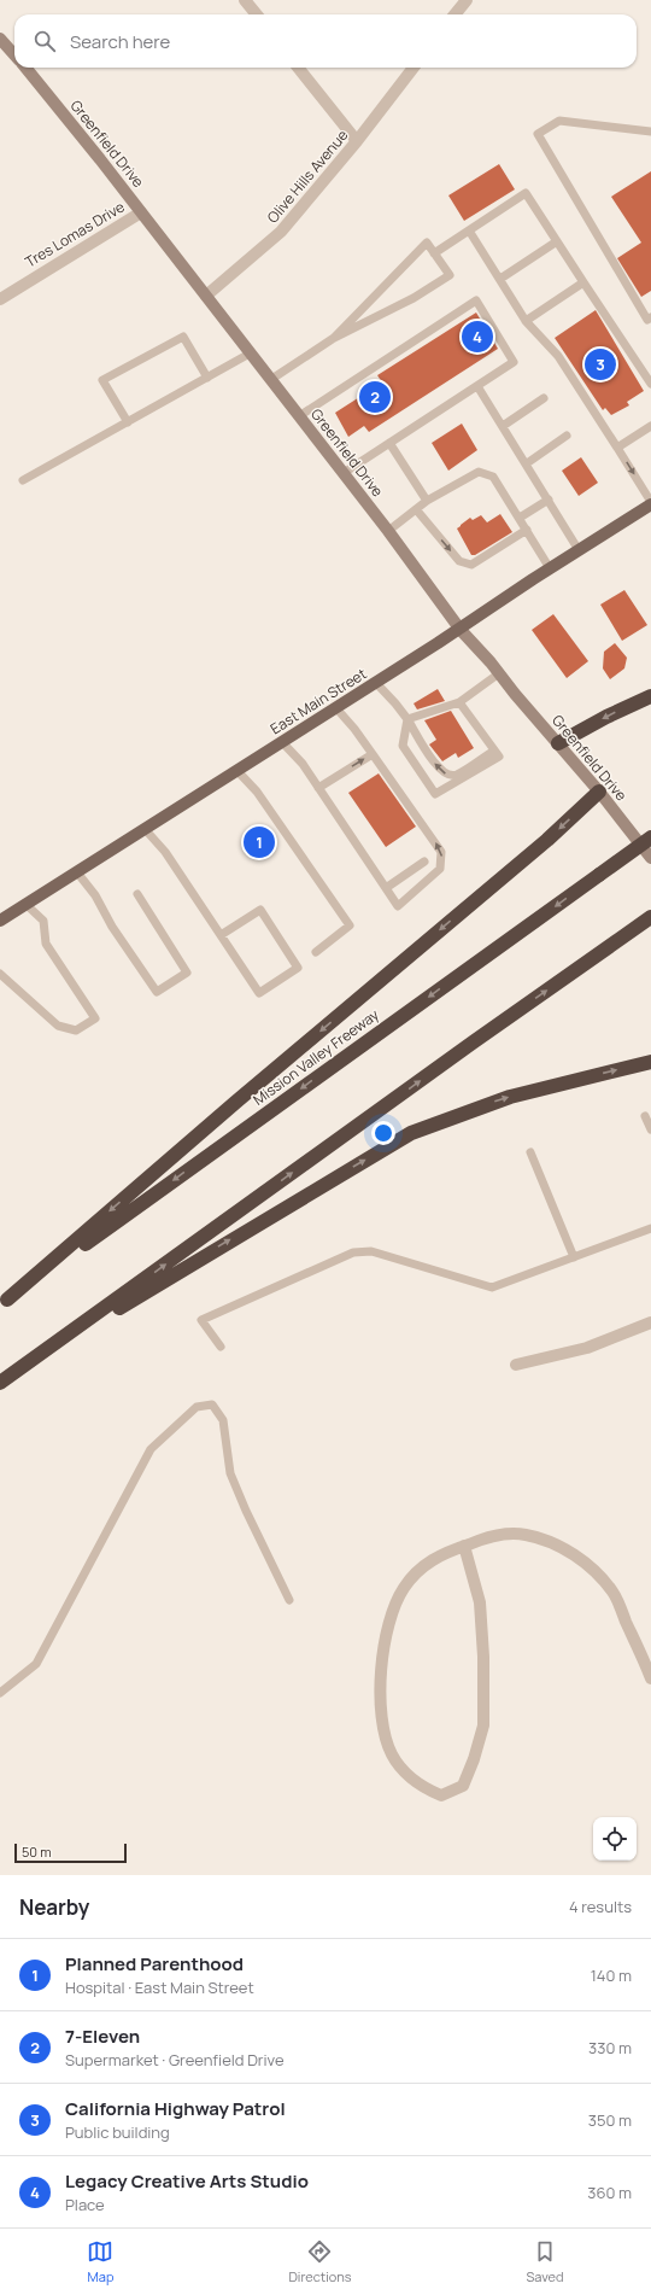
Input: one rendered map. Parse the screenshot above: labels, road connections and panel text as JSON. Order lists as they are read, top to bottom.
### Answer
{
  "streets": {
    "highway": ["Mission Valley Freeway"],
    "main road": ["Greenfield Drive", "East Main Street"],
    "street": ["Olive Hills Avenue", "Tres Lomas Drive"]
  },
  "crossings": [
    ["Greenfield Drive", "Olive Hills Avenue"],
    ["Greenfield Drive", "Tres Lomas Drive"],
    ["Greenfield Drive", "East Main Street"]
  ],
  "scale_bar": "50 m",
  "page": {
    "search": "Search here",
    "pins": [
      "4",
      "3",
      "2",
      "1"
    ],
    "scale": "50 m",
    "heading": ["Nearby", "4 results"],
    "list": [
      {
        "mark": "1",
        "name": "Planned Parenthood",
        "note": "Hospital · East Main Street",
        "value": "140 m"
      },
      {
        "mark": "2",
        "name": "7-Eleven",
        "note": "Supermarket · Greenfield Drive",
        "value": "330 m"
      },
      {
        "mark": "3",
        "name": "California Highway Patrol",
        "note": "Public building",
        "value": "350 m"
      },
      {
        "mark": "4",
        "name": "Legacy Creative Arts Studio",
        "note": "Place",
        "value": "360 m"
      }
    ],
    "nav": ["Map", "Directions", "Saved"]
  }
}
